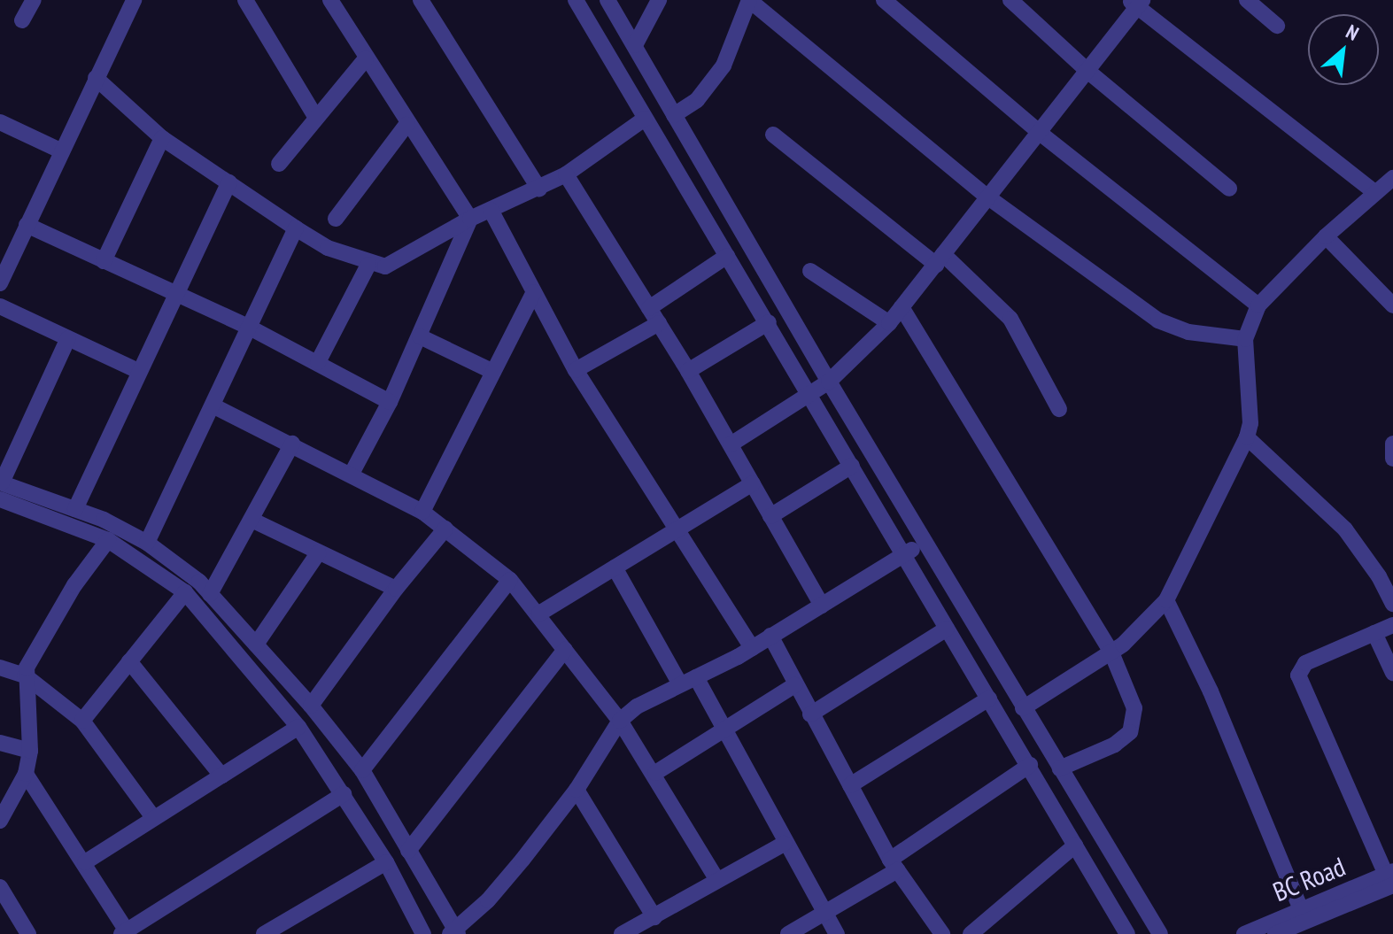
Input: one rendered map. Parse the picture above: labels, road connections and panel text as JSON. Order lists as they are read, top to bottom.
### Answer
{
  "streets": {
    "street": ["BC Road"]
  },
  "north": "top right"
}
